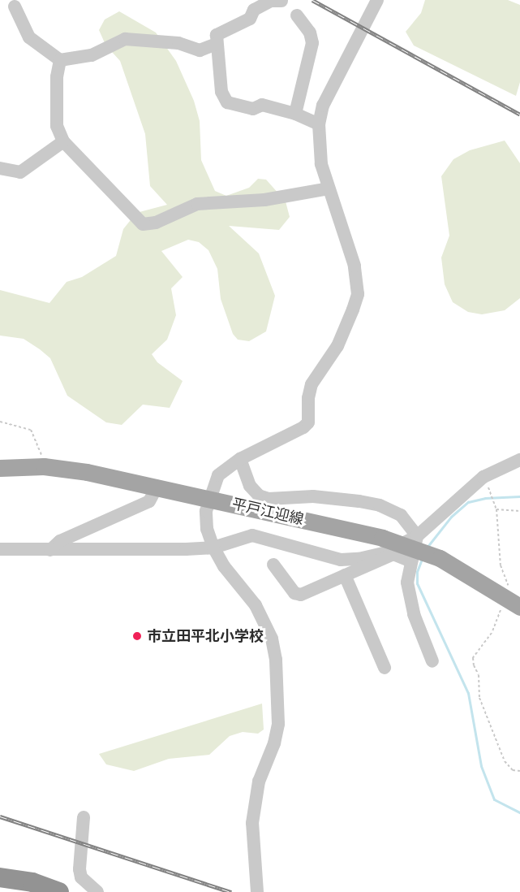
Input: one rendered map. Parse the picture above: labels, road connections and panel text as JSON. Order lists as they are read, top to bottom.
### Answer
{
  "streets": {
    "main road": ["平戸江迎線"]
  },
  "places": ["市立田平北小学校"]
}
